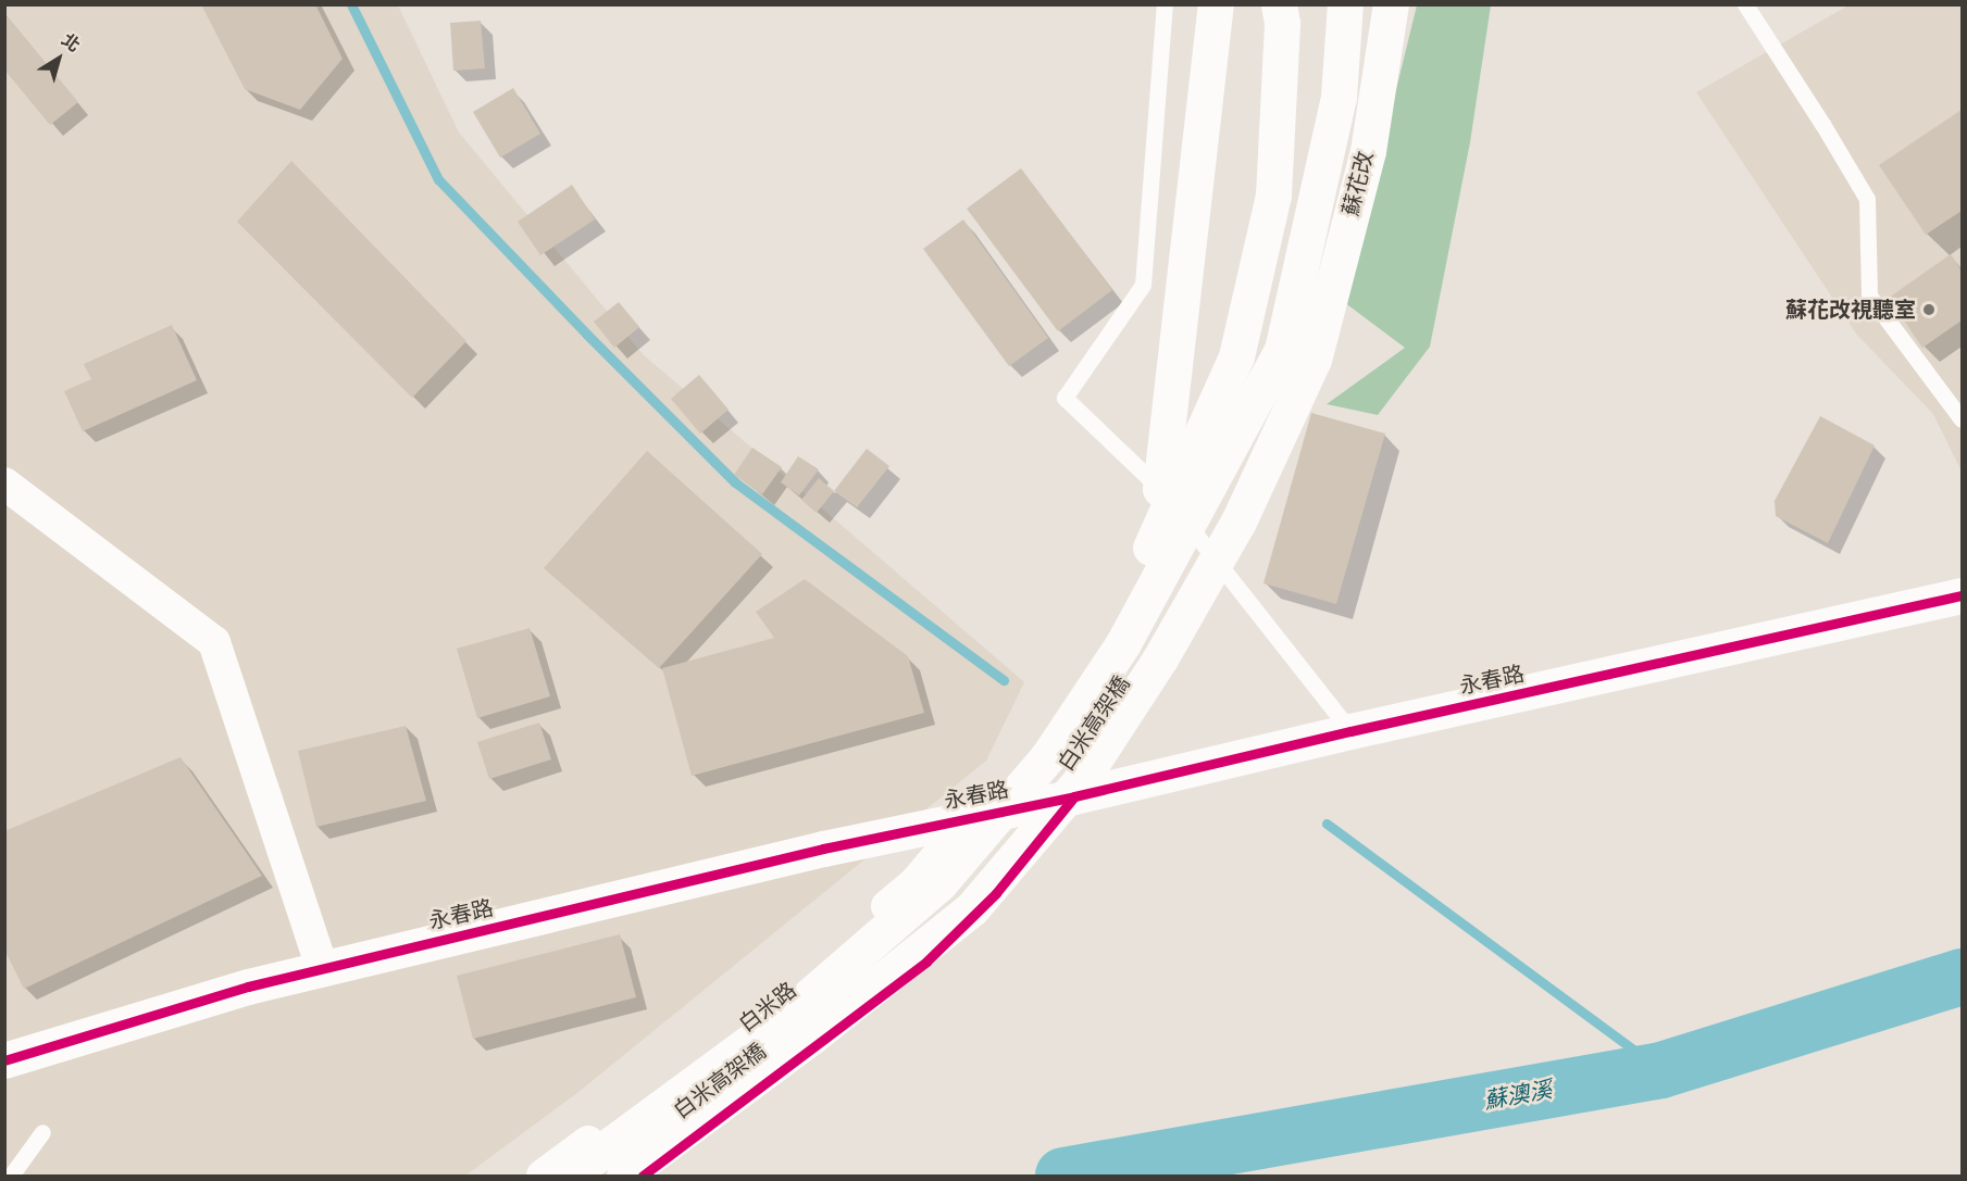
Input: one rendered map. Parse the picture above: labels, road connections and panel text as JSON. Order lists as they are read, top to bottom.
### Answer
{
  "streets": {
    "main road": ["蘇花改", "永春路", "白米高架橋"],
    "street": ["白米路"]
  },
  "crossings": [
    ["蘇花改", "白米高架橋"],
    ["永春路", "白米路"]
  ],
  "water": ["蘇澳溪"],
  "places": ["蘇花改視聽室"],
  "north": "top right"
}
